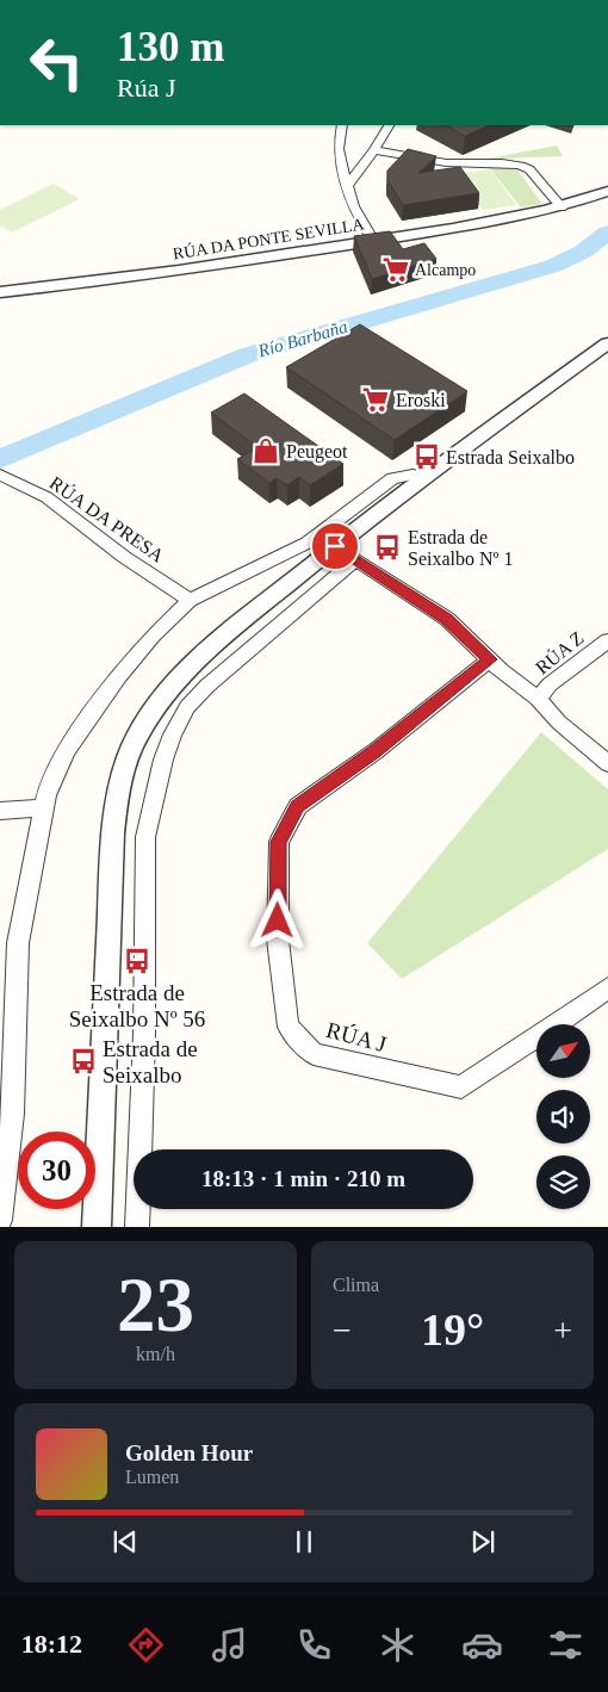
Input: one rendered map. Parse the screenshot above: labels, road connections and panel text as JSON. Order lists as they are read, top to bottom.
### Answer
{
  "streets": {
    "street": [
      "RÚA DA PONTE SEVILLA",
      "RÚA DA PRESA",
      "RÚA Z",
      "RÚA J"
    ]
  },
  "water": ["Río Barbaña"],
  "places": {
    "supermarket": ["Alcampo", "Eroski"],
    "shop": ["Peugeot"],
    "bus stop": [
      "Estrada Seixalbo",
      "Estrada de Seixalbo Nº 1",
      "Estrada de Seixalbo Nº 56",
      "Estrada de Seixalbo"
    ]
  },
  "north": "top right",
  "page": {
    "turn": ["130 m", "Rúa J"],
    "limit": "30",
    "trip": "18:13 · 1 min · 210 m",
    "tile": [
      ["23", "km/h"],
      "Clima"
    ],
    "heat": ["−", "19°", "+"],
    "song": ["Golden Hour", "Lumen"],
    "tabs": "18:12"
  }
}
